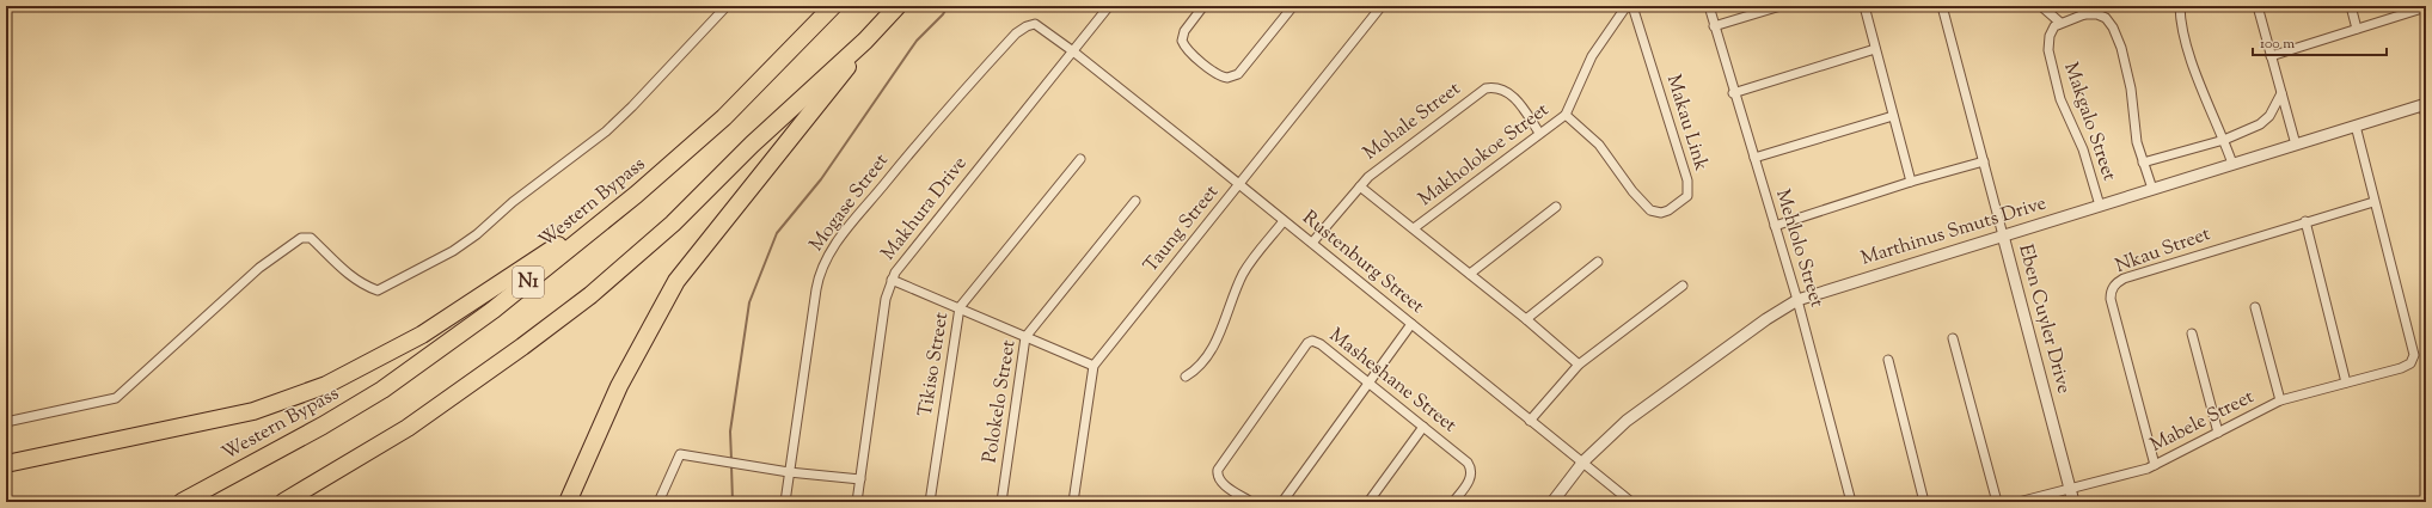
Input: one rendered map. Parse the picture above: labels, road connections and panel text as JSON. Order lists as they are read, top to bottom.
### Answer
{
  "streets": {
    "highway": ["Western Bypass", "N1"],
    "street": [
      "Mohale Street",
      "Makgalo Street",
      "Makau Link",
      "Makholokoe Street",
      "Mogase Street",
      "Makhura Drive",
      "Taung Street",
      "Marthinus Smuts Drive",
      "Mehlolo Street",
      "Nkau Street",
      "Rustenburg Street",
      "Eben Cuyler Drive",
      "Tikiso Street",
      "Masheshane Street",
      "Polokelo Street",
      "Mabele Street"
    ]
  },
  "crossings": [
    ["Mohale Street", "Makholokoe Street"],
    ["Mohale Street", "Rustenburg Street"],
    ["Makgalo Street", "Marthinus Smuts Drive"],
    ["Makau Link", "Makholokoe Street"],
    ["Mogase Street", "Makhura Drive"],
    ["Mogase Street", "Rustenburg Street"],
    ["Makhura Drive", "Rustenburg Street"],
    ["Taung Street", "Rustenburg Street"],
    ["Marthinus Smuts Drive", "Mehlolo Street"],
    ["Marthinus Smuts Drive", "Rustenburg Street"],
    ["Marthinus Smuts Drive", "Eben Cuyler Drive"],
    ["Nkau Street", "Mabele Street"],
    ["Eben Cuyler Drive", "Mabele Street"]
  ],
  "scale_bar": "100 m"
}
